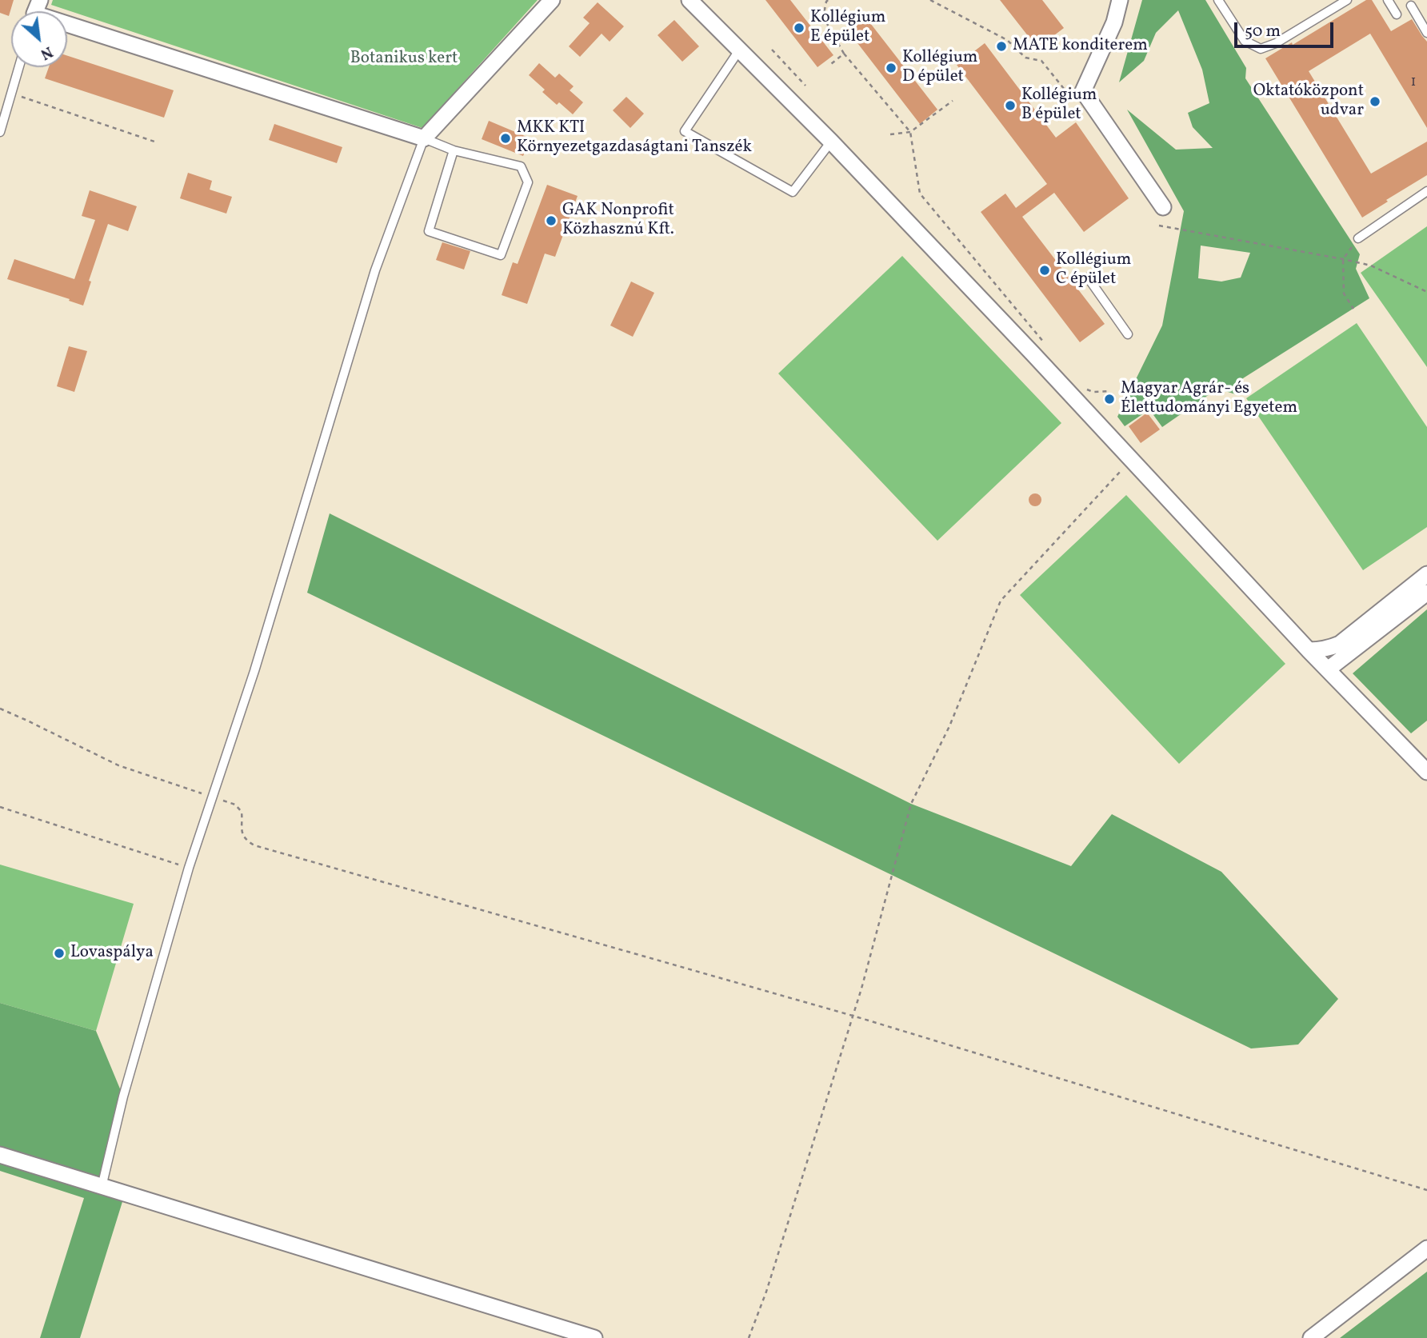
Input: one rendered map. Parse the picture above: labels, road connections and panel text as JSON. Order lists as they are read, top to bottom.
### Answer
{
  "parks": ["Botanikus kert"],
  "places": [
    "Kollégium E épület",
    "MATE konditerem",
    "Kollégium D épület",
    "Oktatóközpont udvar",
    "Kollégium B épület",
    "MKK KTI Környezetgazdaságtani Tanszék",
    "GAK Nonprofit Közhasznú Kft.",
    "Kollégium C épület",
    "Magyar Agrár- és Élettudományi Egyetem",
    "Lovaspálya"
  ],
  "house_numbers": ["1"],
  "scale_bar": "50 m",
  "north": "bottom right"
}
